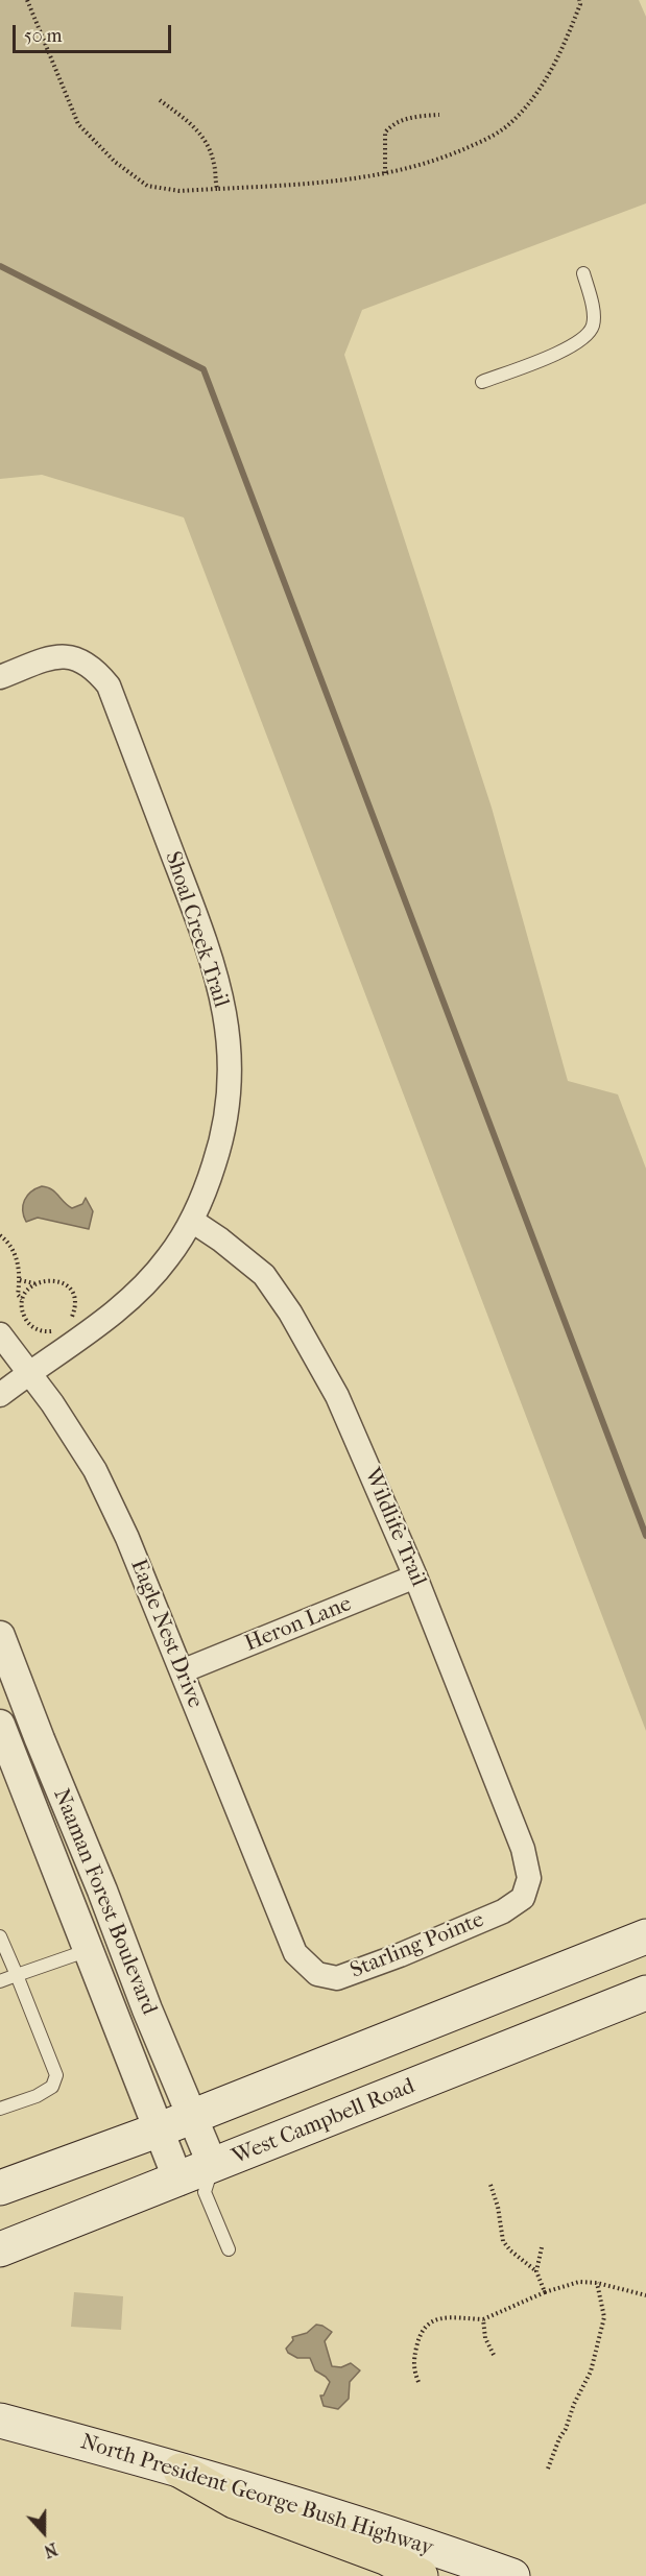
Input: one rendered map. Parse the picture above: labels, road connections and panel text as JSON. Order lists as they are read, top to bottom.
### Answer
{
  "streets": {
    "main road": ["West Campbell Road", "North President George Bush Highway"],
    "street": [
      "Shoal Creek Trail",
      "Wildlife Trail",
      "Heron Lane",
      "Eagle Nest Drive",
      "Naaman Forest Boulevard",
      "Starling Pointe"
    ]
  },
  "crossings": [
    ["Shoal Creek Trail", "Wildlife Trail"],
    ["Shoal Creek Trail", "Eagle Nest Drive"],
    ["Wildlife Trail", "Heron Lane"],
    ["Wildlife Trail", "Starling Pointe"],
    ["Heron Lane", "Eagle Nest Drive"],
    ["Eagle Nest Drive", "Starling Pointe"],
    ["Naaman Forest Boulevard", "West Campbell Road"]
  ],
  "scale_bar": "50 m",
  "north": "bottom"
}
